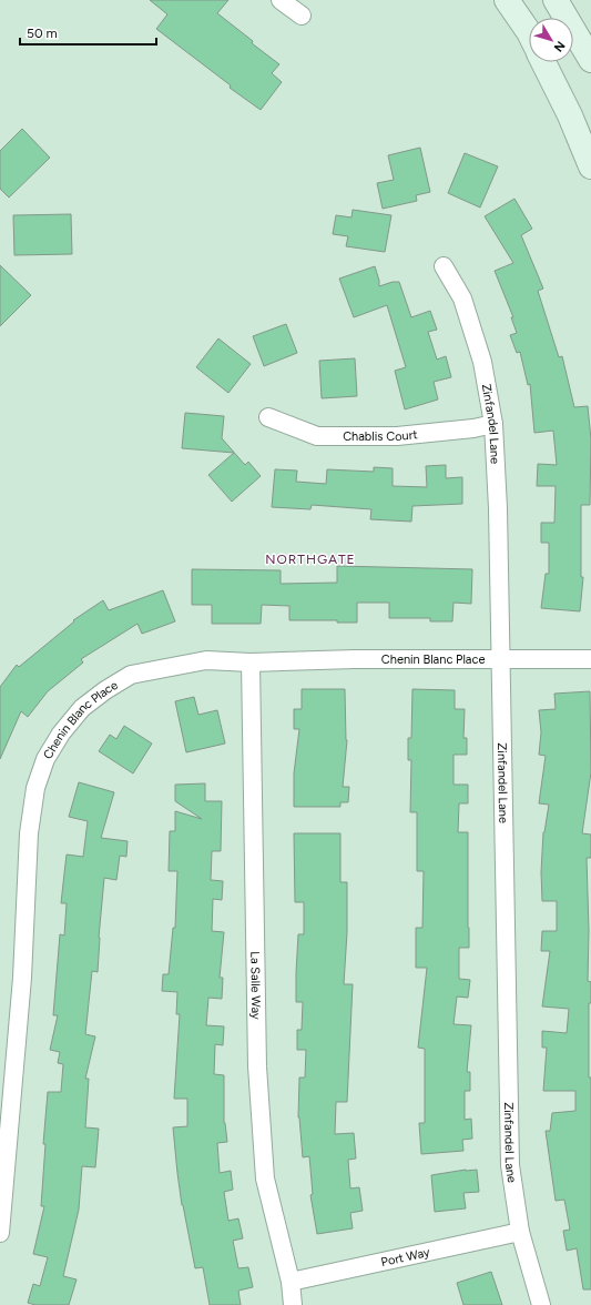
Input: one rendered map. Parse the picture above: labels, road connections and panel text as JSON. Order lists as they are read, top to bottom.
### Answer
{
  "streets": {
    "street": [
      "Zinfandel Lane",
      "Chablis Court",
      "Chenin Blanc Place",
      "La Salle Way",
      "Port Way"
    ]
  },
  "crossings": [
    ["Zinfandel Lane", "Chablis Court"],
    ["Zinfandel Lane", "Chenin Blanc Place"],
    ["Zinfandel Lane", "Port Way"],
    ["Chenin Blanc Place", "La Salle Way"],
    ["La Salle Way", "Port Way"]
  ],
  "districts": ["NORTHGATE"],
  "scale_bar": "50 m",
  "north": "bottom right"
}
